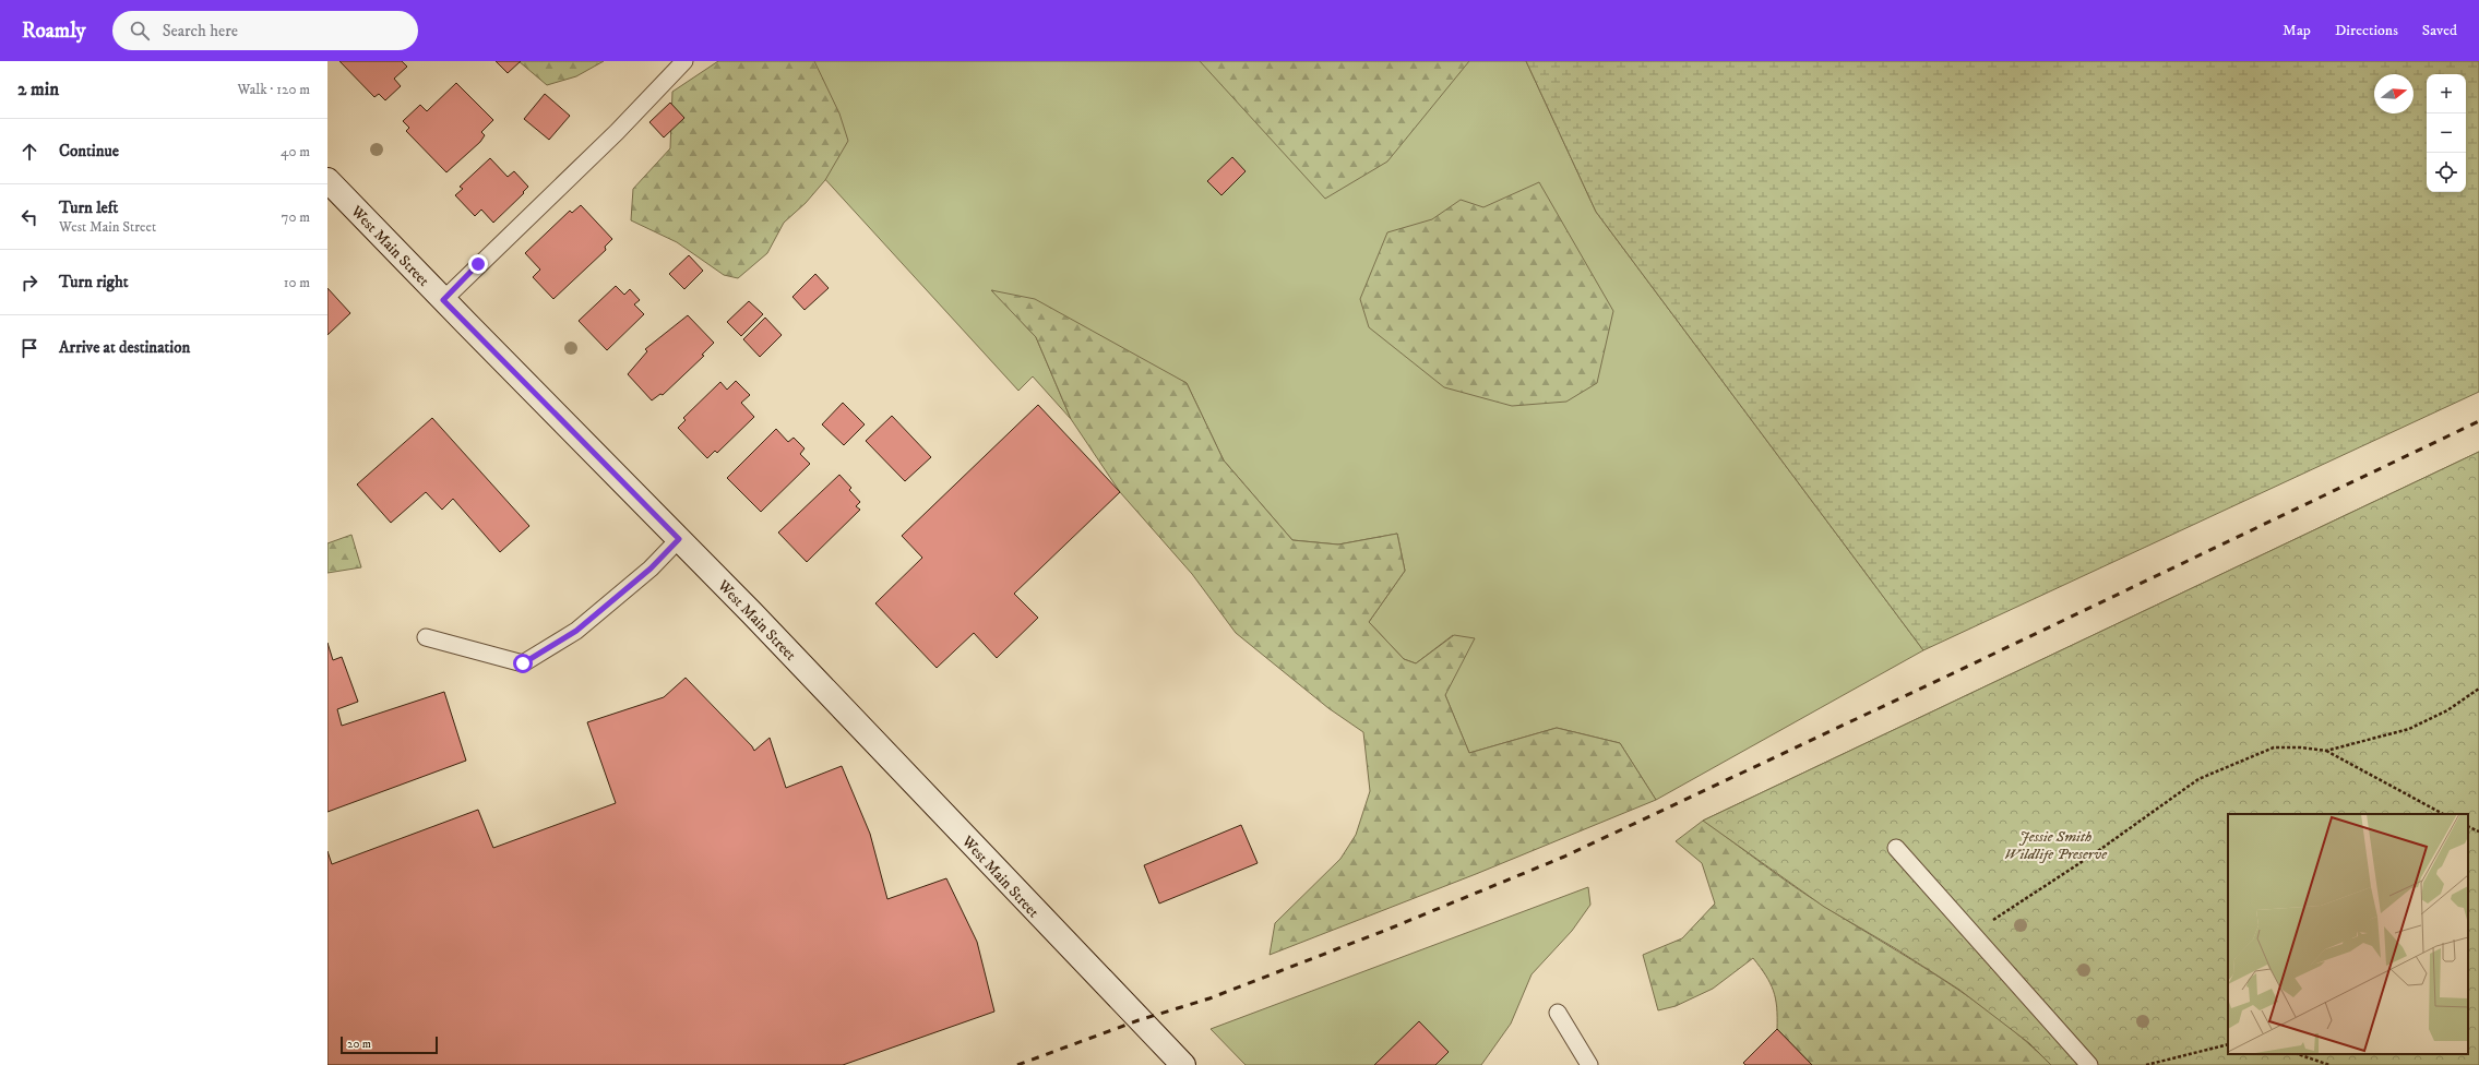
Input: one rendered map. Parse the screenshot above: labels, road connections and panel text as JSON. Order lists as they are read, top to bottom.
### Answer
{
  "streets": {
    "main road": ["West Main Street"]
  },
  "parks": ["Jessie Smith Wildlife Preserve"],
  "scale_bar": "20 m",
  "north": "right",
  "page": {
    "header": "Roamly",
    "search": "Search here",
    "nav": ["Map", "Directions", "Saved"],
    "heading": ["2 min", "Walk · 120 m"],
    "map_buttons": ["+", "−"],
    "list": [
      ["Continue", "40 m"],
      ["Turn left", "West Main Street", "70 m"],
      ["Turn right", "10 m"],
      "Arrive at destination"
    ],
    "scale": "20 m"
  }
}
